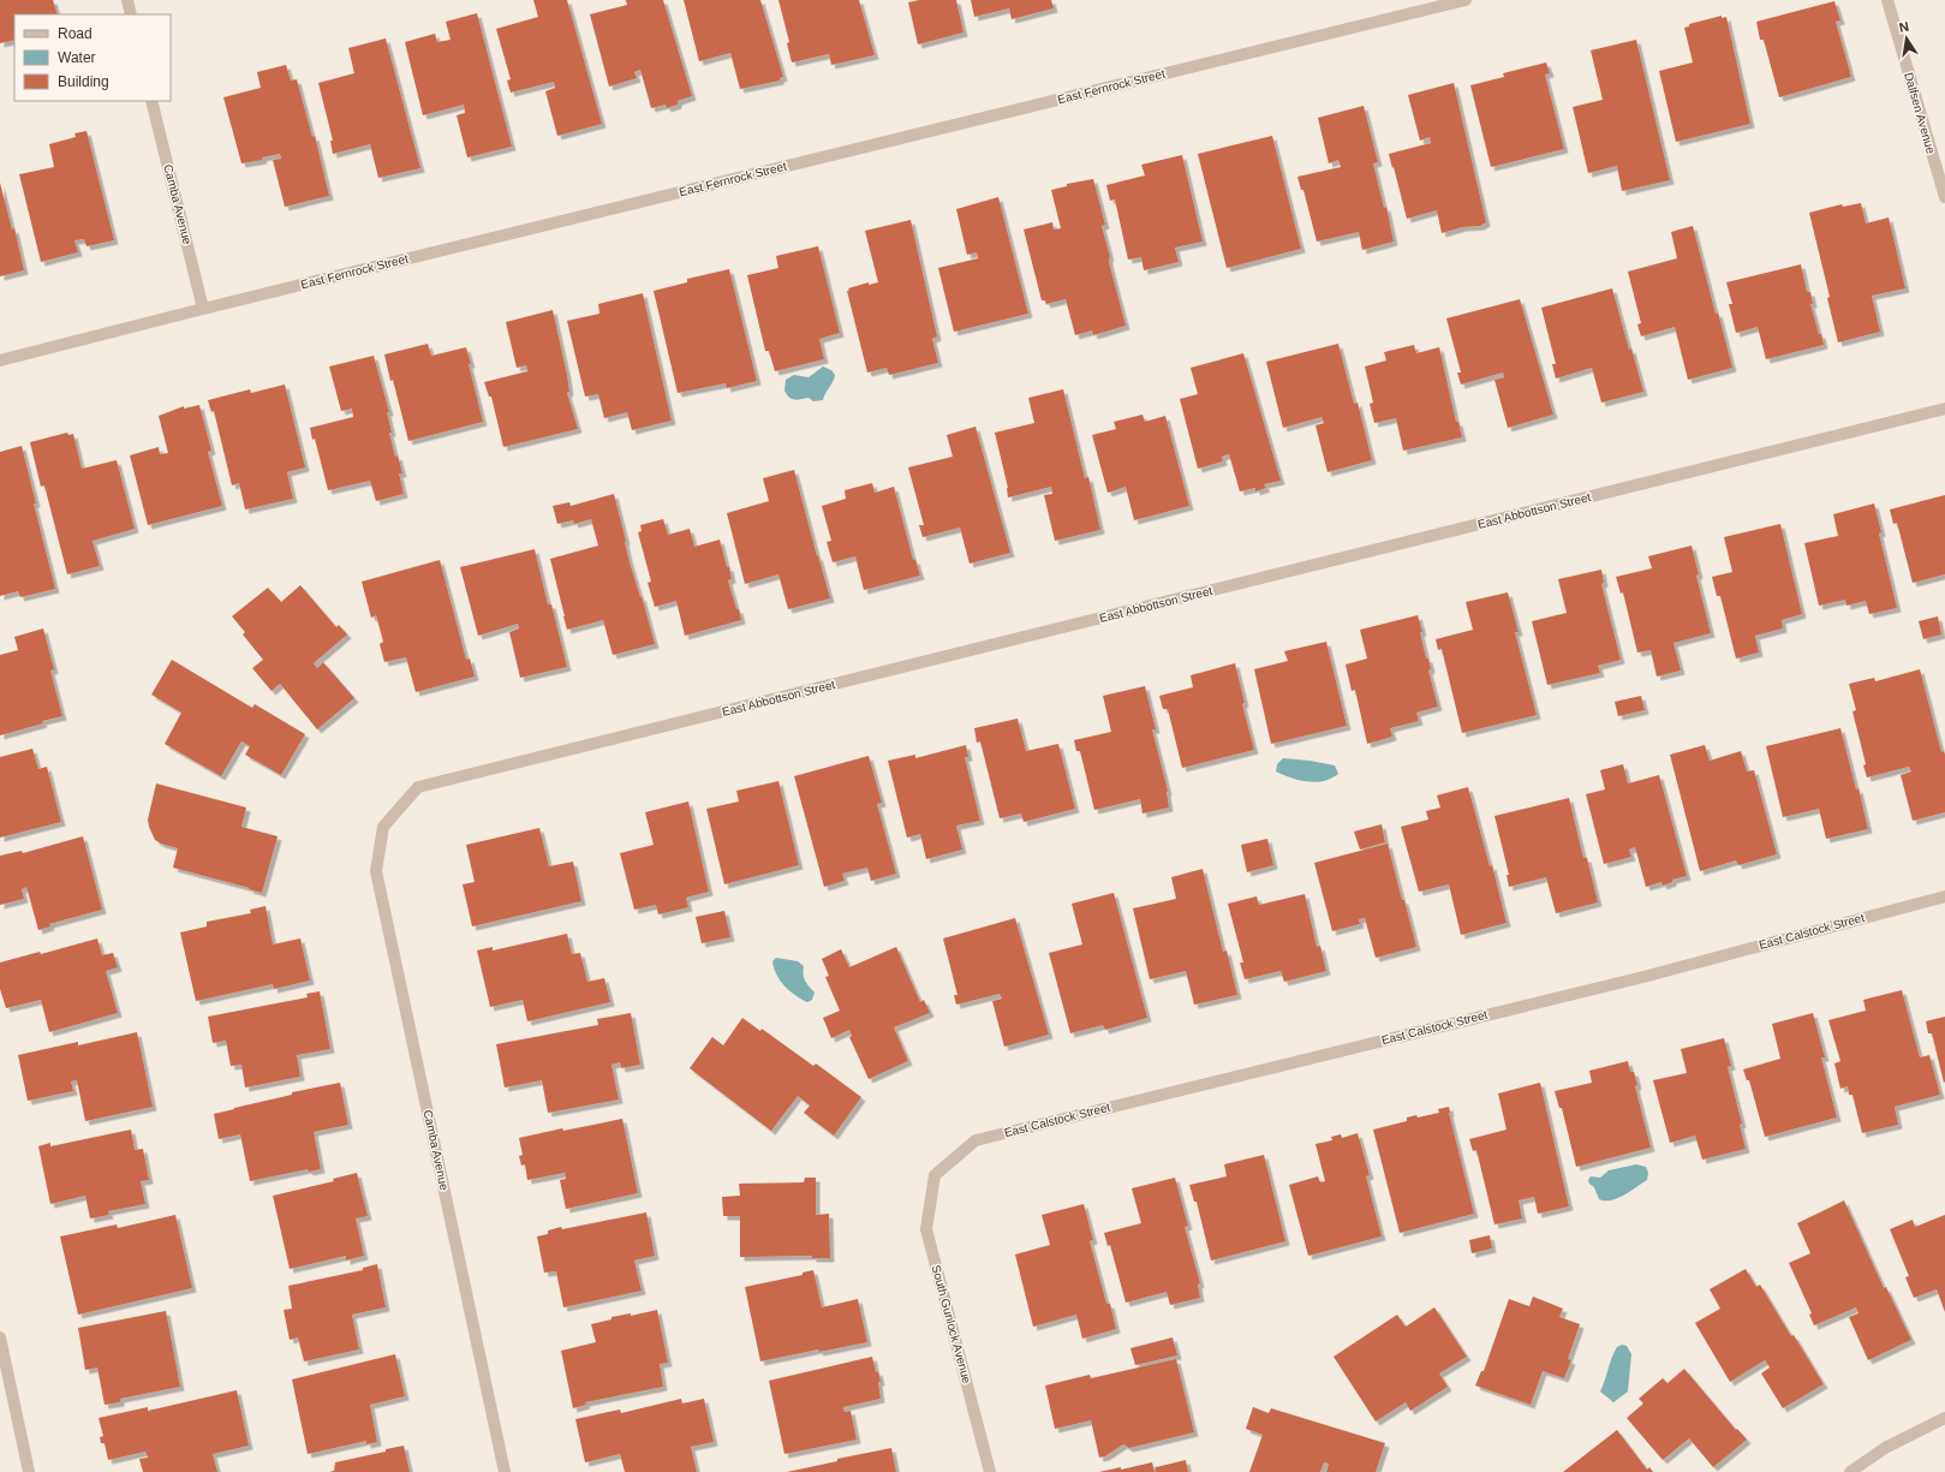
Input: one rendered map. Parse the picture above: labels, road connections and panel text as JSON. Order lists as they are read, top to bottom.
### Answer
{
  "streets": {
    "street": [
      "East Fernrock Street",
      "Dalfsen Avenue",
      "Camba Avenue",
      "East Abbottson Street",
      "East Calstock Street",
      "South Gunlock Avenue"
    ]
  },
  "crossings": [
    ["East Fernrock Street", "Camba Avenue"],
    ["Camba Avenue", "East Abbottson Street"],
    ["East Calstock Street", "South Gunlock Avenue"]
  ],
  "legend": ["Road", "Water", "Building"],
  "north": "top"
}
